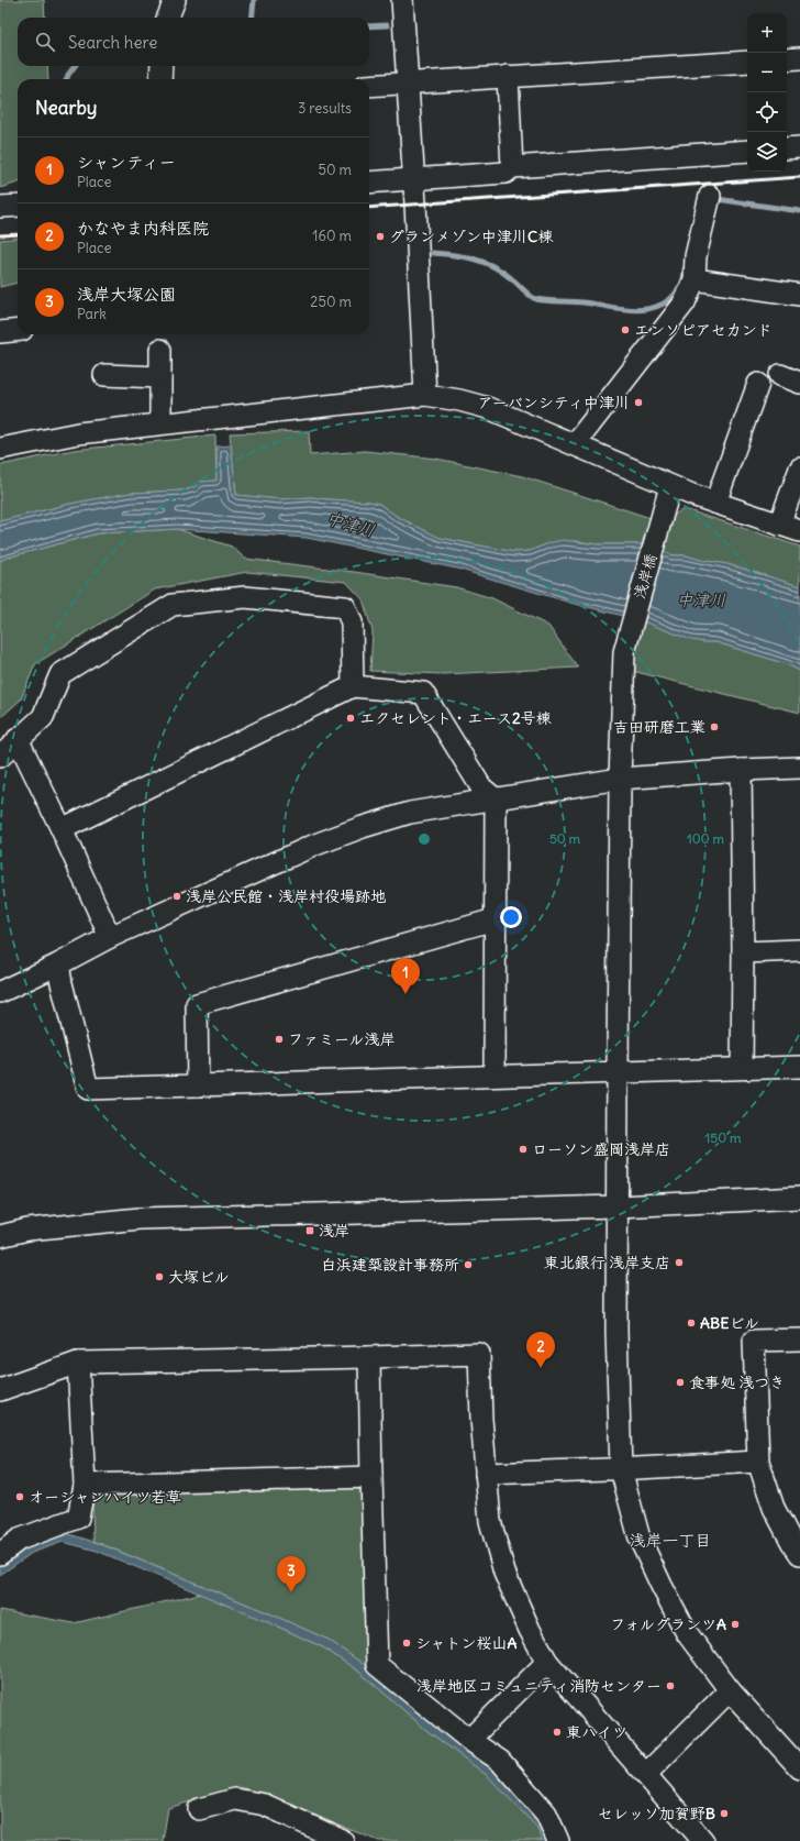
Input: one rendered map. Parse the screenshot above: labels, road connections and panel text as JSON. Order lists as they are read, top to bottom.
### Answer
{
  "streets": {
    "street": ["浅岸橋"]
  },
  "districts": ["浅岸一丁目"],
  "water": ["中津川"],
  "places": {
    "other": [
      "グランメゾン中津川C棟",
      "エンソピアセカンド",
      "アーバンシティ中津川",
      "エクセレント・エース2号棟",
      "吉田研磨工業",
      "浅岸公民館・浅岸村役場跡地",
      "ファミール浅岸",
      "ローソン盛岡浅岸店",
      "東北銀行 浅岸支店",
      "白浜建築設計事務所",
      "大塚ビル",
      "ABEビル",
      "食事処 浅つき",
      "オーシャンハイツ若草",
      "フォルグランツA",
      "シャトン桜山A",
      "浅岸地区コミュニティ消防センター",
      "東ハイツ",
      "セレッソ加賀野B"
    ],
    "transit": ["浅岸"]
  },
  "page": {
    "map_buttons": ["+", "−"],
    "search": "Search here",
    "heading": ["Nearby", "3 results"],
    "list": [
      {
        "mark": "1",
        "name": "シャンティー",
        "note": "Place",
        "value": "50 m"
      },
      {
        "mark": "2",
        "name": "かなやま内科医院",
        "note": "Place",
        "value": "160 m"
      },
      {
        "mark": "3",
        "name": "浅岸大塚公園",
        "note": "Park",
        "value": "250 m"
      }
    ],
    "pins": ["1", "2", "3"]
  },
  "rings": ["50 m", "100 m", "150 m"]
}
